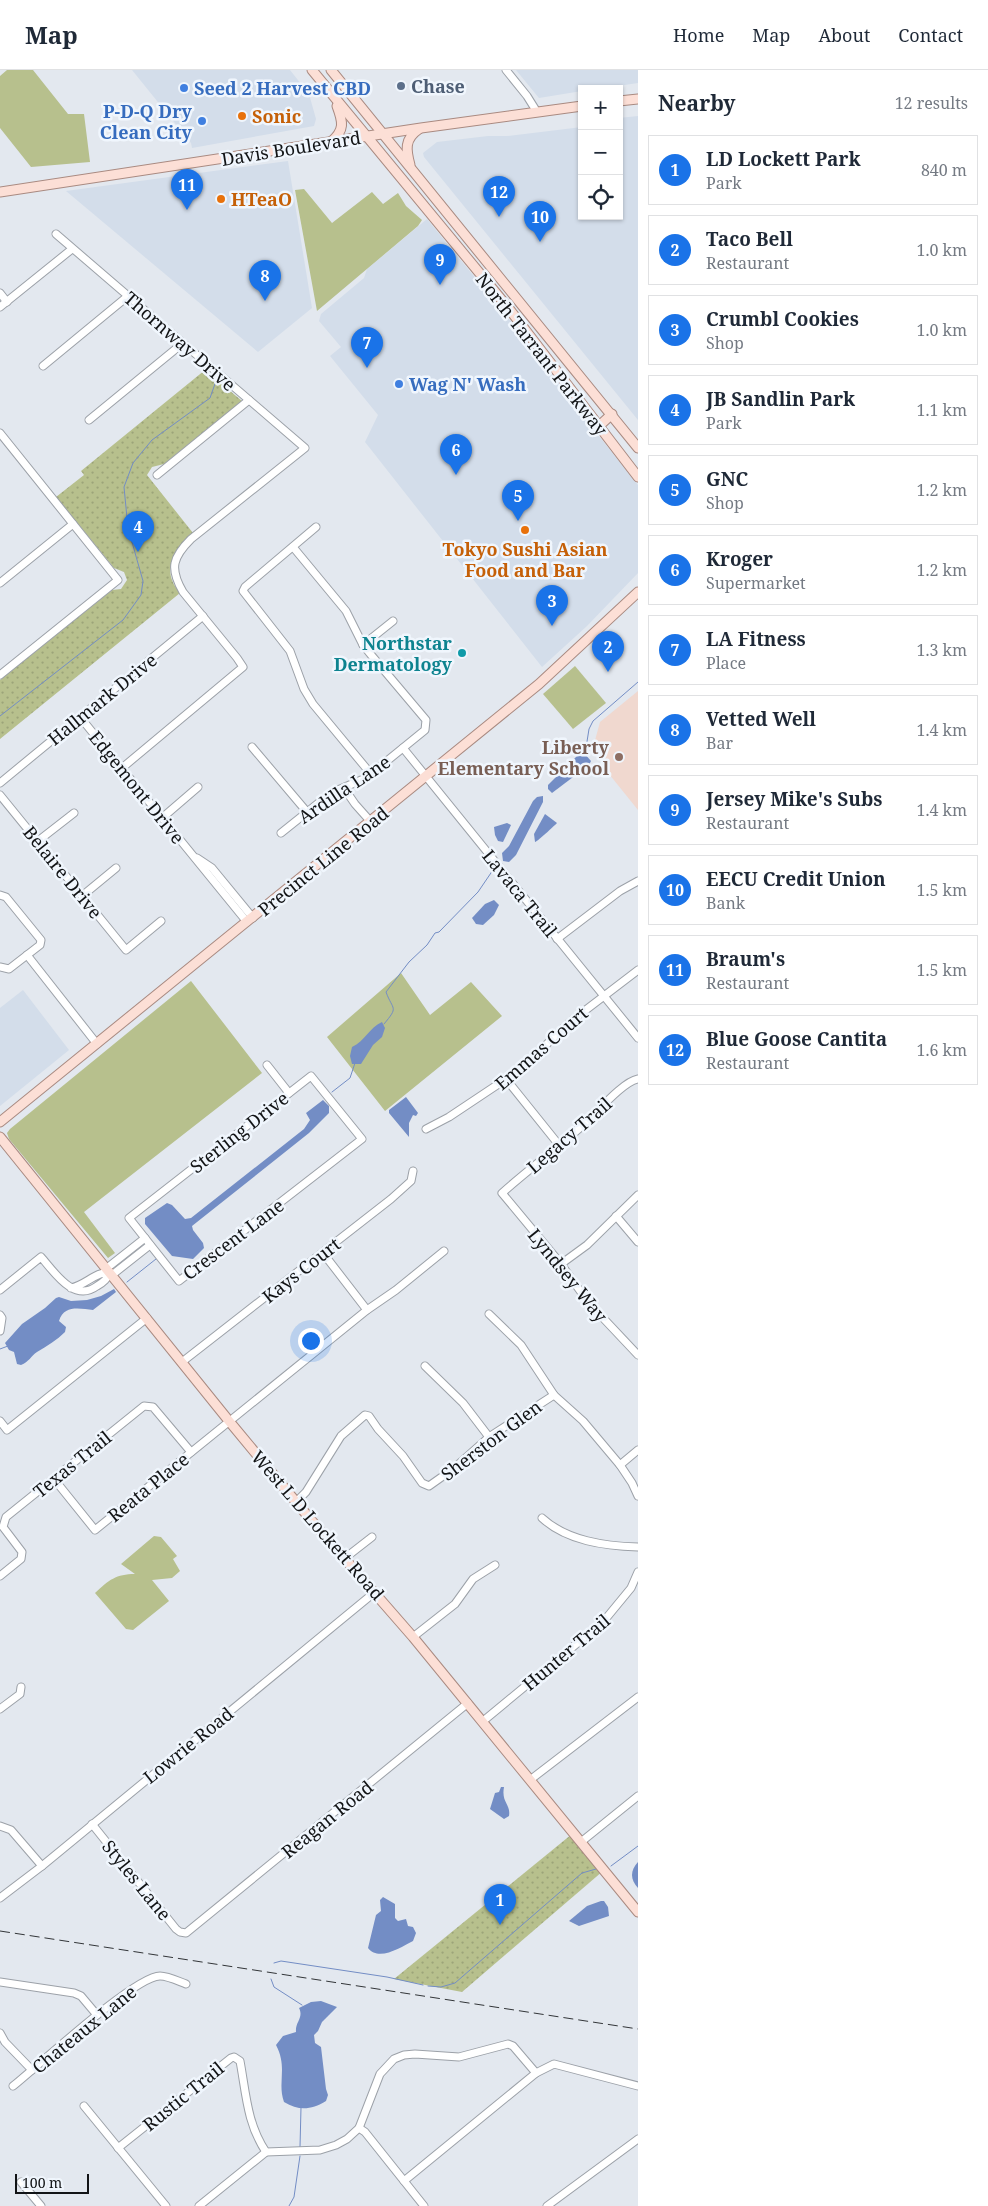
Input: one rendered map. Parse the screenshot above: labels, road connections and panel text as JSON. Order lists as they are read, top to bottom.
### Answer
{
  "streets": {
    "main road": [
      "Davis Boulevard",
      "North Tarrant Parkway",
      "Precinct Line Road",
      "West L D Lockett Road"
    ],
    "street": [
      "Thornway Drive",
      "Hallmark Drive",
      "Edgemont Drive",
      "Ardilla Lane",
      "Belaire Drive",
      "Lavaca Trail",
      "Emmas Court",
      "Sterling Drive",
      "Legacy Trail",
      "Crescent Lane",
      "Kays Court",
      "Lyndsey Way",
      "Sherston Glen",
      "Texas Trail",
      "Reata Place",
      "Hunter Trail",
      "Lowrie Road",
      "Reagan Road",
      "Styles Lane",
      "Chateaux Lane",
      "Rustic Trail"
    ]
  },
  "crossings": [
    ["Davis Boulevard", "North Tarrant Parkway"],
    ["Thornway Drive", "Hallmark Drive"],
    ["Hallmark Drive", "Edgemont Drive"],
    ["Edgemont Drive", "Precinct Line Road"],
    ["Ardilla Lane", "Lavaca Trail"],
    ["Precinct Line Road", "Lavaca Trail"],
    ["Lavaca Trail", "Emmas Court"],
    ["Sterling Drive", "Crescent Lane"],
    ["Legacy Trail", "Lyndsey Way"],
    ["Kays Court", "West L D Lockett Road"],
    ["Sherston Glen", "West L D Lockett Road"],
    ["Texas Trail", "Reata Place"],
    ["Reata Place", "West L D Lockett Road"],
    ["West L D Lockett Road", "Hunter Trail"],
    ["West L D Lockett Road", "Lowrie Road"],
    ["West L D Lockett Road", "Reagan Road"],
    ["Lowrie Road", "Styles Lane"],
    ["Reagan Road", "Styles Lane"]
  ],
  "places": [
    "Chase",
    "Seed 2 Harvest CBD",
    "Sonic",
    "P-D-Q Dry Clean City",
    "HTeaO",
    "Wag N' Wash",
    "Tokyo Sushi Asian Food and Bar",
    "Northstar Dermatology",
    "Liberty Elementary School"
  ],
  "scale_bar": "100 m",
  "page": {
    "header": "Map",
    "nav": [
      "Home",
      "Map",
      "About",
      "Contact"
    ],
    "heading": ["Nearby", "12 results"],
    "map_buttons": ["+", "−"],
    "list": [
      {
        "mark": "1",
        "name": "LD Lockett Park",
        "note": "Park",
        "value": "840 m"
      },
      {
        "mark": "2",
        "name": "Taco Bell",
        "note": "Restaurant",
        "value": "1.0 km"
      },
      {
        "mark": "3",
        "name": "Crumbl Cookies",
        "note": "Shop",
        "value": "1.0 km"
      },
      {
        "mark": "4",
        "name": "JB Sandlin Park",
        "note": "Park",
        "value": "1.1 km"
      },
      {
        "mark": "5",
        "name": "GNC",
        "note": "Shop",
        "value": "1.2 km"
      },
      {
        "mark": "6",
        "name": "Kroger",
        "note": "Supermarket",
        "value": "1.2 km"
      },
      {
        "mark": "7",
        "name": "LA Fitness",
        "note": "Place",
        "value": "1.3 km"
      },
      {
        "mark": "8",
        "name": "Vetted Well",
        "note": "Bar",
        "value": "1.4 km"
      },
      {
        "mark": "9",
        "name": "Jersey Mike's Subs",
        "note": "Restaurant",
        "value": "1.4 km"
      },
      {
        "mark": "10",
        "name": "EECU Credit Union",
        "note": "Bank",
        "value": "1.5 km"
      },
      {
        "mark": "11",
        "name": "Braum's",
        "note": "Restaurant",
        "value": "1.5 km"
      },
      {
        "mark": "12",
        "name": "Blue Goose Cantita",
        "note": "Restaurant",
        "value": "1.6 km"
      }
    ],
    "pins": [
      "11",
      "12",
      "10",
      "9",
      "8",
      "7",
      "6",
      "5",
      "4",
      "3",
      "2",
      "1"
    ],
    "scale": "100 m"
  }
}
